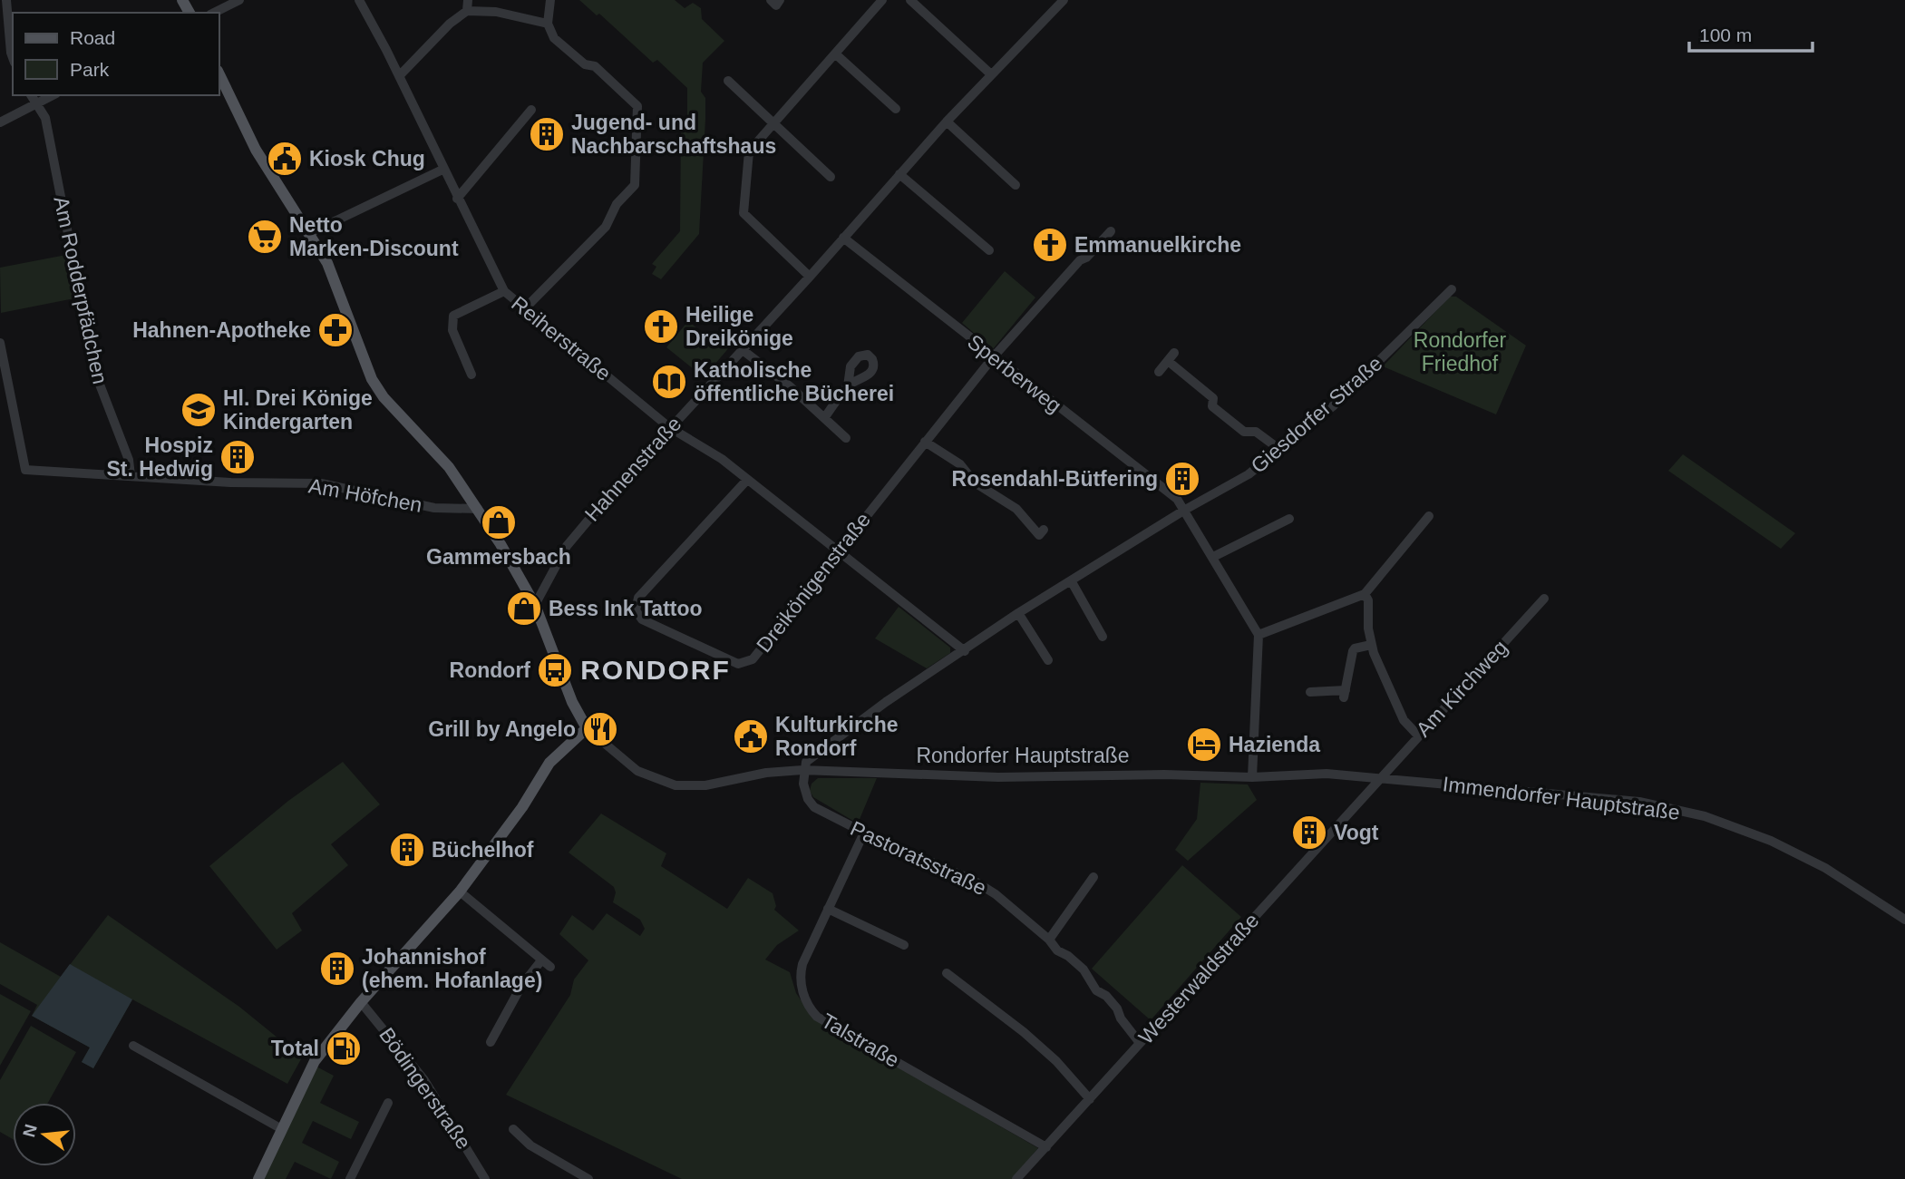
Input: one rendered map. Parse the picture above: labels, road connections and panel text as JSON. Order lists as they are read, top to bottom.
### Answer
{
  "streets": {
    "main road": ["Rondorfer Hauptstraße"],
    "street": [
      "Am Rodderpfädchen",
      "Reiherstraße",
      "Sperberweg",
      "Giesdorfer Straße",
      "Hahnenstraße",
      "Am Höfchen",
      "Dreikönigenstraße",
      "Am Kirchweg",
      "Immendorfer Hauptstraße",
      "Pastoratsstraße",
      "Westerwaldstraße",
      "Talstraße",
      "Bödingerstraße"
    ]
  },
  "crossings": [
    ["Am Rodderpfädchen", "Am Höfchen"],
    ["Reiherstraße", "Giesdorfer Straße"],
    ["Reiherstraße", "Hahnenstraße"],
    ["Reiherstraße", "Dreikönigenstraße"],
    ["Sperberweg", "Giesdorfer Straße"],
    ["Sperberweg", "Hahnenstraße"],
    ["Sperberweg", "Dreikönigenstraße"],
    ["Giesdorfer Straße", "Rondorfer Hauptstraße"],
    ["Giesdorfer Straße", "Pastoratsstraße"],
    ["Hahnenstraße", "Rondorfer Hauptstraße"],
    ["Am Höfchen", "Rondorfer Hauptstraße"],
    ["Am Kirchweg", "Rondorfer Hauptstraße"],
    ["Am Kirchweg", "Immendorfer Hauptstraße"],
    ["Am Kirchweg", "Westerwaldstraße"],
    ["Rondorfer Hauptstraße", "Immendorfer Hauptstraße"],
    ["Rondorfer Hauptstraße", "Pastoratsstraße"],
    ["Rondorfer Hauptstraße", "Westerwaldstraße"],
    ["Immendorfer Hauptstraße", "Westerwaldstraße"],
    ["Pastoratsstraße", "Westerwaldstraße"],
    ["Pastoratsstraße", "Talstraße"],
    ["Westerwaldstraße", "Talstraße"]
  ],
  "districts": ["RONDORF"],
  "parks": ["Rondorfer Friedhof"],
  "places": {
    "building": [
      "Jugend- und Nachbarschaftshaus",
      "Hospiz St. Hedwig",
      "Rosendahl-Bütfering",
      "Vogt",
      "Büchelhof",
      "Johannishof (ehem. Hofanlage)"
    ],
    "public building": ["Kiosk Chug", "Kulturkirche Rondorf"],
    "supermarket": ["Netto Marken-Discount"],
    "church": ["Emmanuelkirche", "Heilige Dreikönige"],
    "pharmacy": ["Hahnen-Apotheke"],
    "library": ["Katholische öffentliche Bücherei"],
    "school or university": ["Hl. Drei Könige Kindergarten"],
    "shop": ["Gammersbach", "Bess Ink Tattoo"],
    "bus stop": ["Rondorf"],
    "restaurant": ["Grill by Angelo"],
    "hotel": ["Hazienda"],
    "fuel station": ["Total"]
  },
  "legend": ["Road", "Park"],
  "scale_bar": "100 m",
  "north": "left"
}
